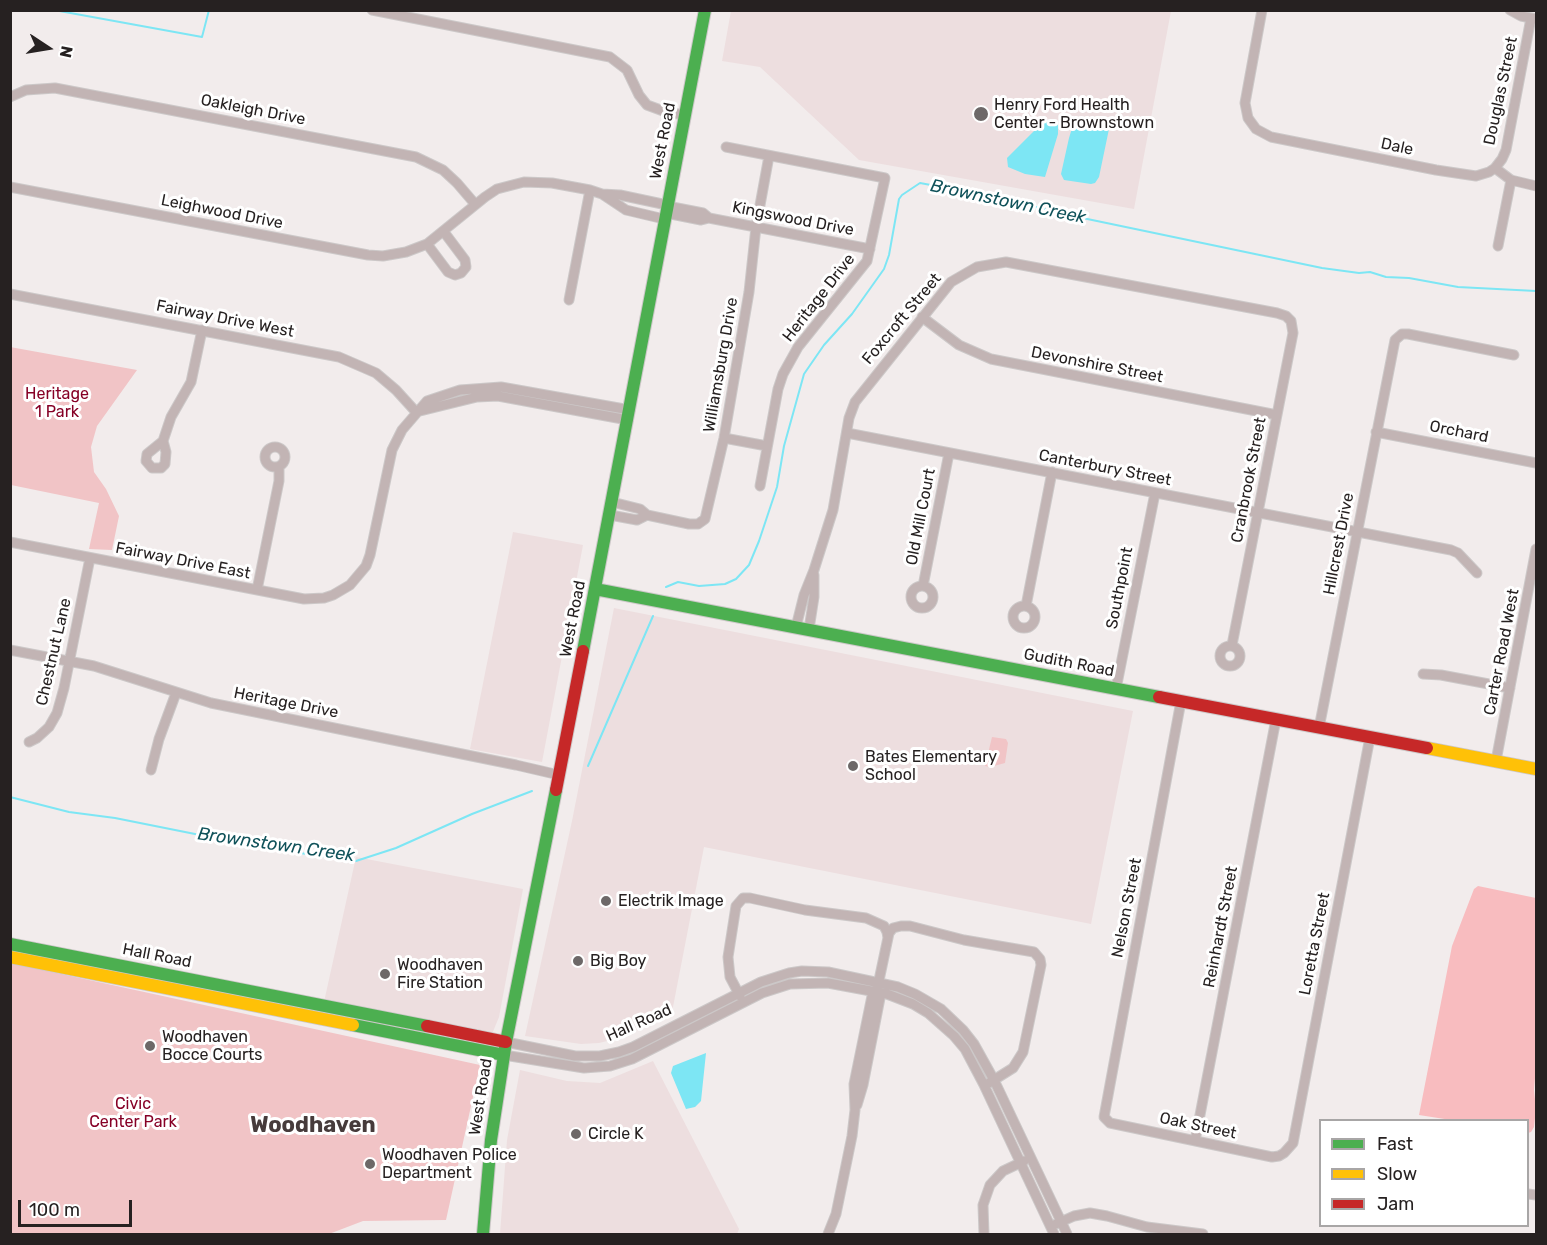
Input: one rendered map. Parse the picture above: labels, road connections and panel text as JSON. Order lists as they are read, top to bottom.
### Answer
{
  "streets": {
    "street": [
      "Douglas Street",
      "Oakleigh Drive",
      "West Road",
      "Dale",
      "Leighwood Drive",
      "Kingswood Drive",
      "Heritage Drive",
      "Fairway Drive West",
      "Foxcroft Street",
      "Williamsburg Drive",
      "Devonshire Street",
      "Orchard",
      "Canterbury Street",
      "Cranbrook Street",
      "Old Mill Court",
      "Hillcrest Drive",
      "Fairway Drive East",
      "Southpoint",
      "Chestnut Lane",
      "Carter Road West",
      "Gudith Road",
      "Nelson Street",
      "Reinhardt Street",
      "Loretta Street",
      "Hall Road",
      "Oak Street"
    ]
  },
  "crossings": [
    ["Douglas Street", "Dale"],
    ["Oakleigh Drive", "Leighwood Drive"],
    ["West Road", "Leighwood Drive"],
    ["West Road", "Kingswood Drive"],
    ["West Road", "Heritage Drive"],
    ["West Road", "Williamsburg Drive"],
    ["West Road", "Gudith Road"],
    ["West Road", "Hall Road"],
    ["Leighwood Drive", "Kingswood Drive"],
    ["Kingswood Drive", "Heritage Drive"],
    ["Kingswood Drive", "Williamsburg Drive"],
    ["Heritage Drive", "Williamsburg Drive"],
    ["Heritage Drive", "Chestnut Lane"],
    ["Fairway Drive West", "Fairway Drive East"],
    ["Foxcroft Street", "Devonshire Street"],
    ["Foxcroft Street", "Canterbury Street"],
    ["Foxcroft Street", "Cranbrook Street"],
    ["Foxcroft Street", "Gudith Road"],
    ["Devonshire Street", "Cranbrook Street"],
    ["Orchard", "Hillcrest Drive"],
    ["Canterbury Street", "Cranbrook Street"],
    ["Canterbury Street", "Old Mill Court"],
    ["Canterbury Street", "Hillcrest Drive"],
    ["Canterbury Street", "Southpoint"],
    ["Hillcrest Drive", "Gudith Road"],
    ["Fairway Drive East", "Chestnut Lane"],
    ["Southpoint", "Gudith Road"],
    ["Carter Road West", "Gudith Road"],
    ["Gudith Road", "Nelson Street"],
    ["Gudith Road", "Reinhardt Street"],
    ["Gudith Road", "Loretta Street"],
    ["Nelson Street", "Oak Street"],
    ["Reinhardt Street", "Oak Street"],
    ["Loretta Street", "Oak Street"]
  ],
  "districts": ["Woodhaven"],
  "water": ["Brownstown Creek"],
  "parks": ["Heritage 1 Park", "Civic Center Park"],
  "places": [
    "Henry Ford Health Center - Brownstown",
    "Bates Elementary School",
    "Electrik Image",
    "Big Boy",
    "Woodhaven Fire Station",
    "Woodhaven Bocce Courts",
    "Circle K",
    "Woodhaven Police Department"
  ],
  "legend": ["Fast", "Slow", "Jam"],
  "scale_bar": "100 m",
  "north": "right"
}
